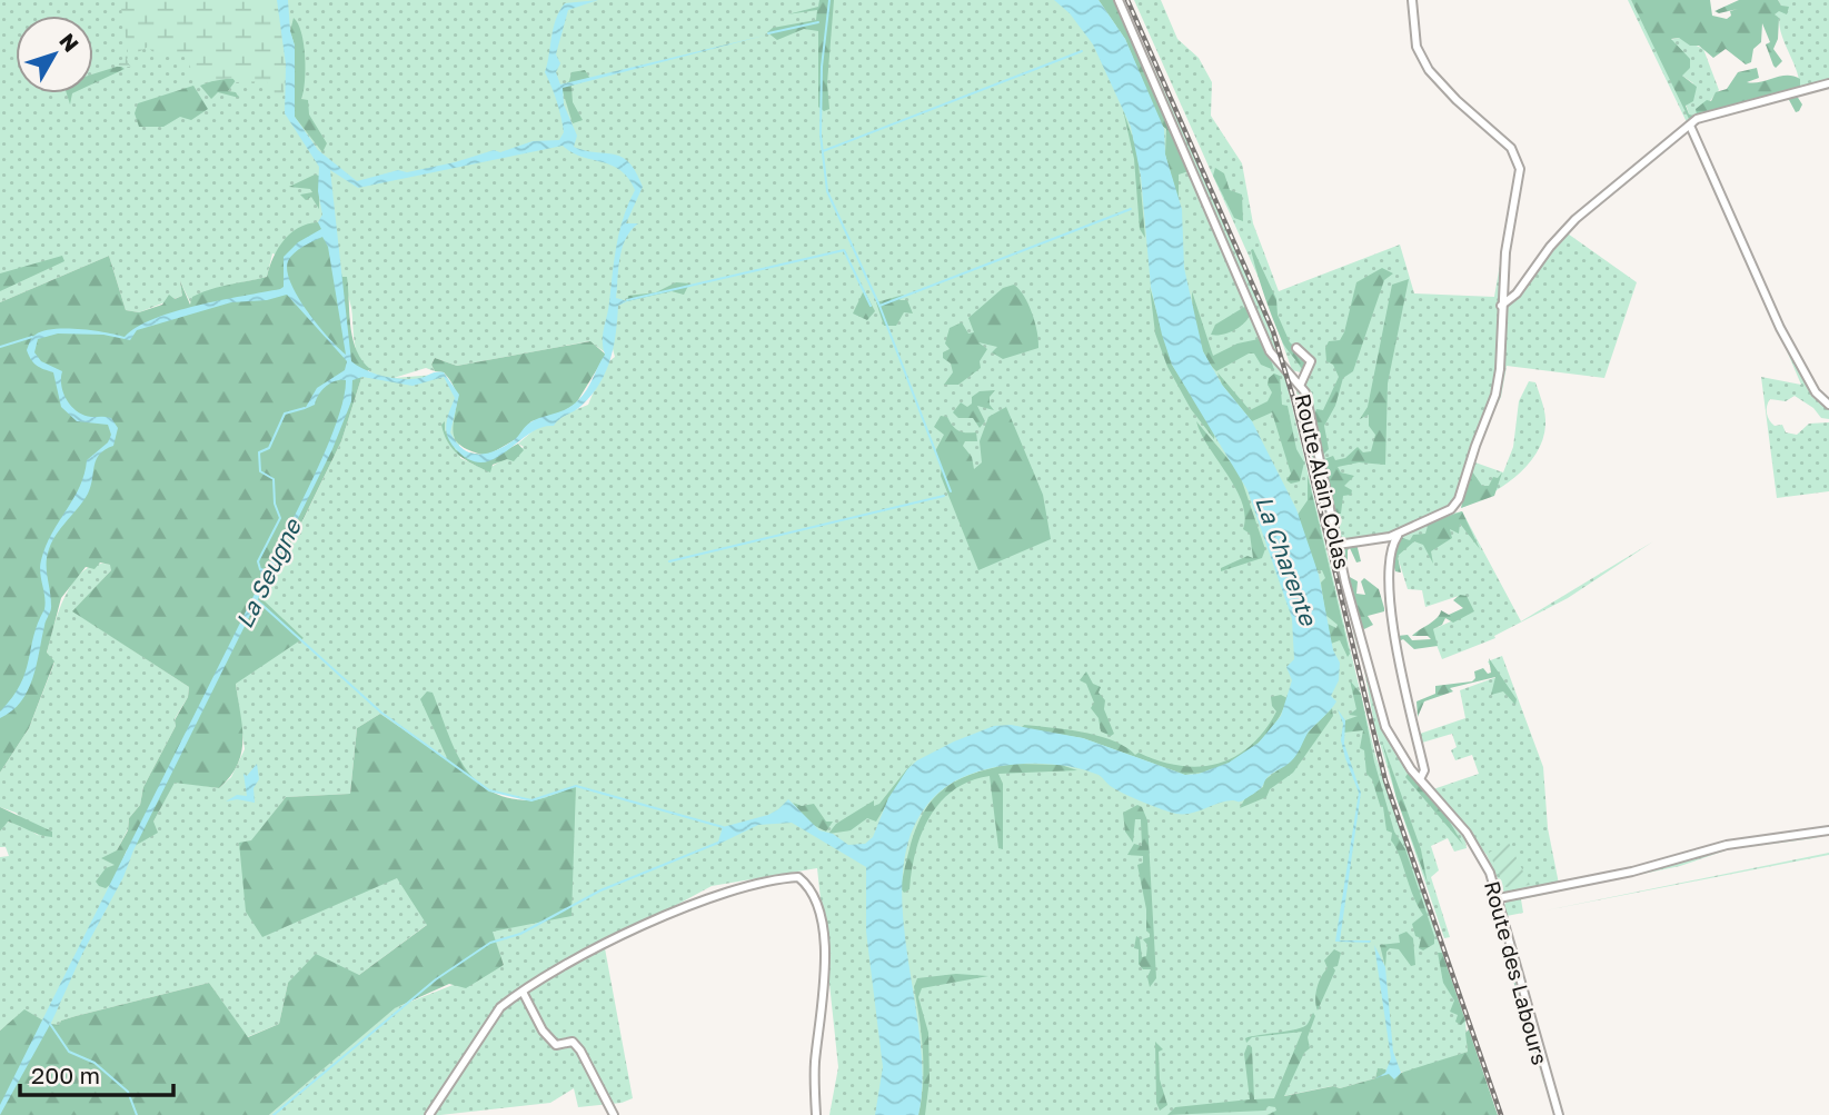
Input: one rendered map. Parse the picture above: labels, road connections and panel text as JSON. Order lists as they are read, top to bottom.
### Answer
{
  "streets": {
    "street": ["Route Alain Colas", "Route des Labours"]
  },
  "crossings": [
    ["Route Alain Colas", "Route des Labours"]
  ],
  "water": ["La Charente", "La Seugne"],
  "scale_bar": "200 m",
  "north": "top right"
}
